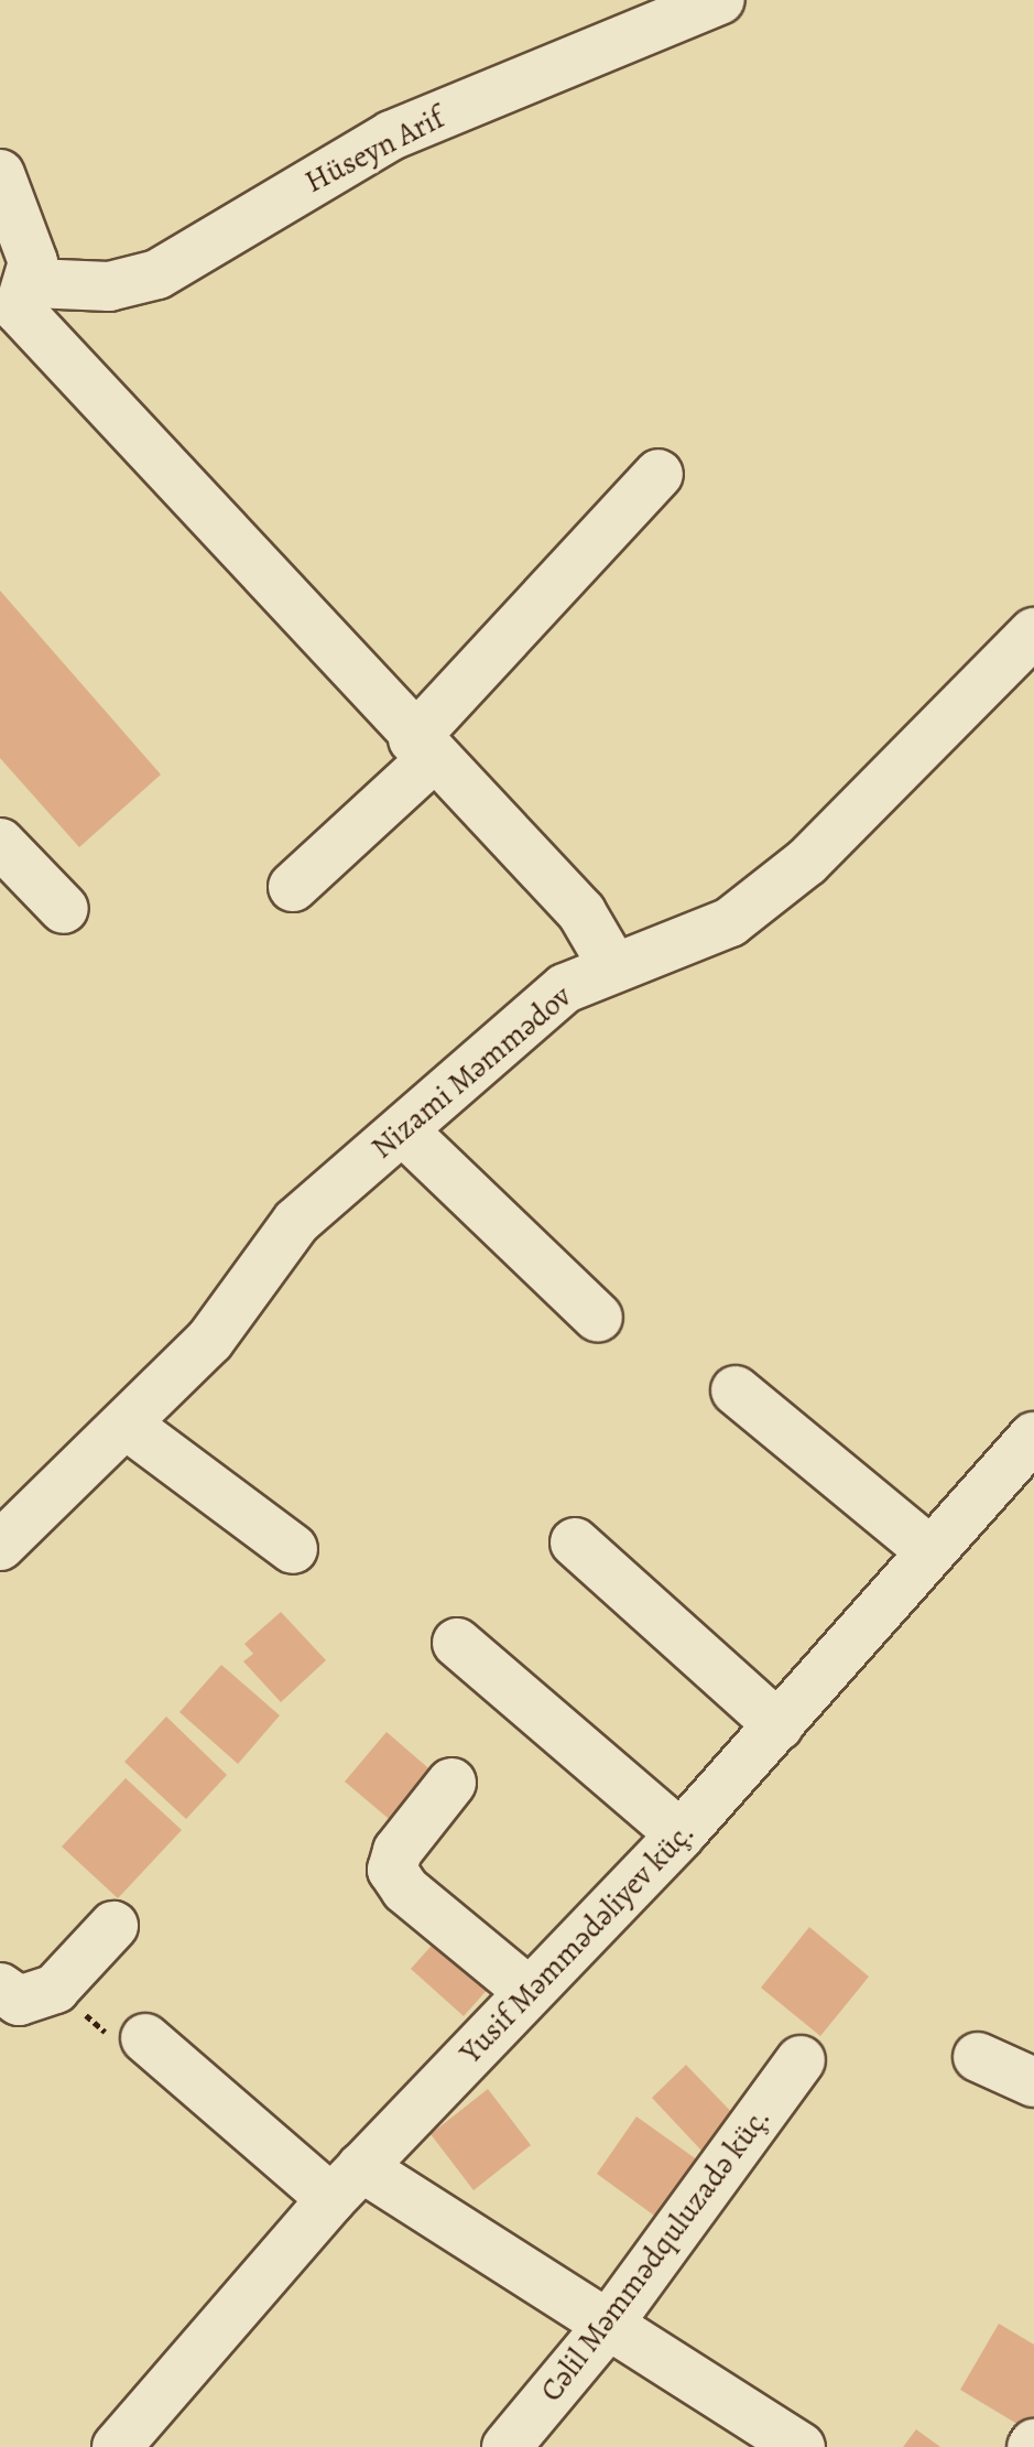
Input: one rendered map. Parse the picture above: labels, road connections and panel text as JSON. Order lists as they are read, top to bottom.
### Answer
{
  "streets": {
    "street": [
      "Hüseyn Arif",
      "Nizami Məmmədov",
      "Yusif Məmmədəliyev küç.",
      "Cəlil Məmmədquluzadə küç."
    ]
  }
}
